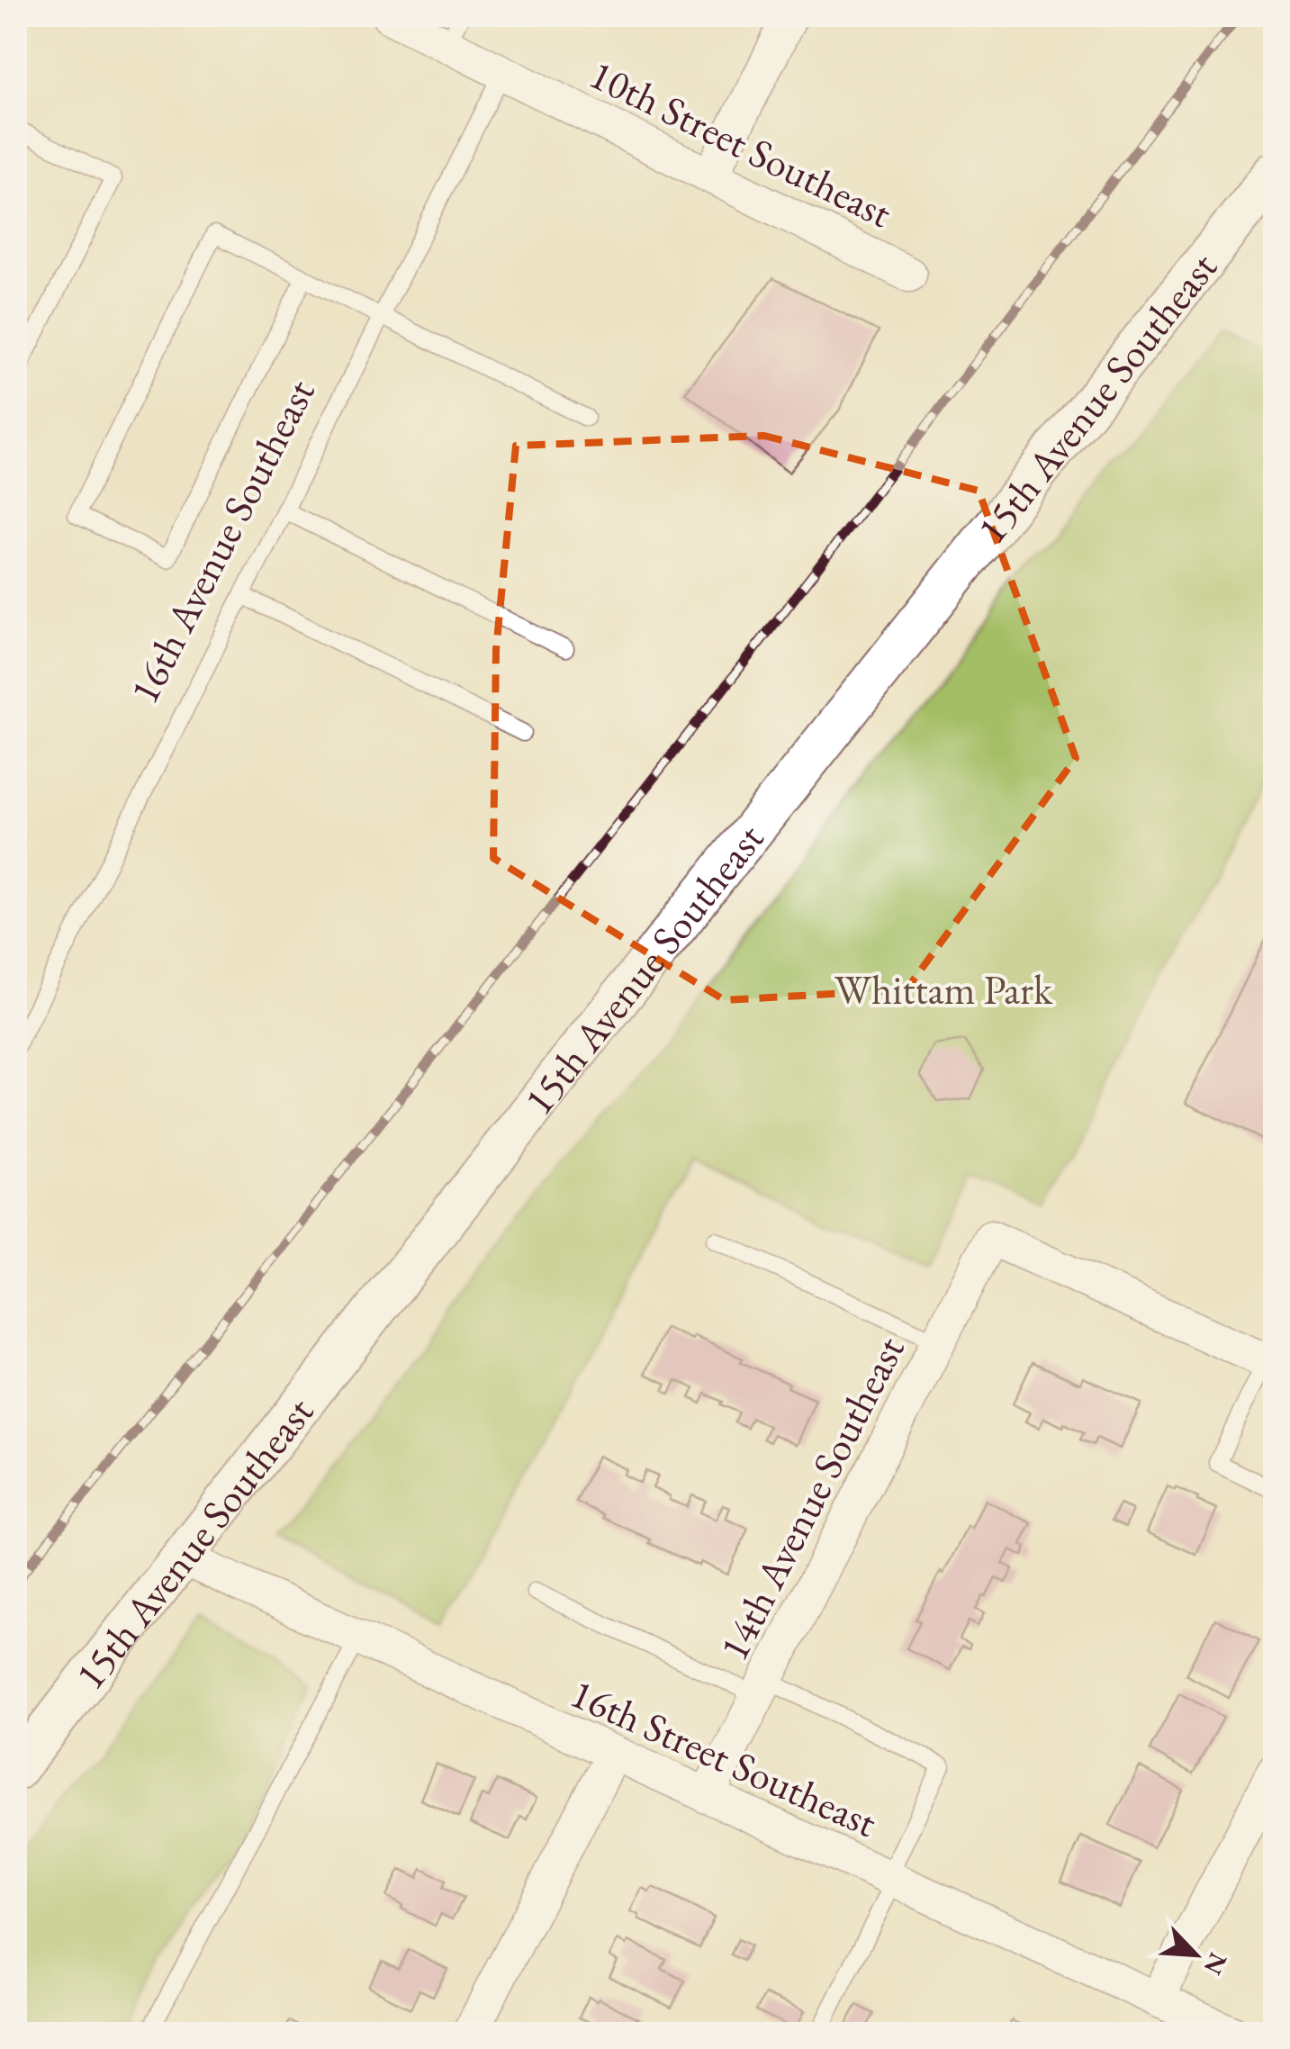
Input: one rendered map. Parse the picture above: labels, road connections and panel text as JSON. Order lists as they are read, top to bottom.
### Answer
{
  "streets": {
    "street": [
      "10th Street Southeast",
      "15th Avenue Southeast",
      "14th Avenue Southeast",
      "16th Street Southeast"
    ],
    "lane": ["16th Avenue Southeast"]
  },
  "crossings": [
    ["10th Street Southeast", "16th Avenue Southeast"],
    ["15th Avenue Southeast", "16th Street Southeast"],
    ["14th Avenue Southeast", "16th Street Southeast"]
  ],
  "parks": ["Whittam Park"],
  "north": "bottom right"
}
